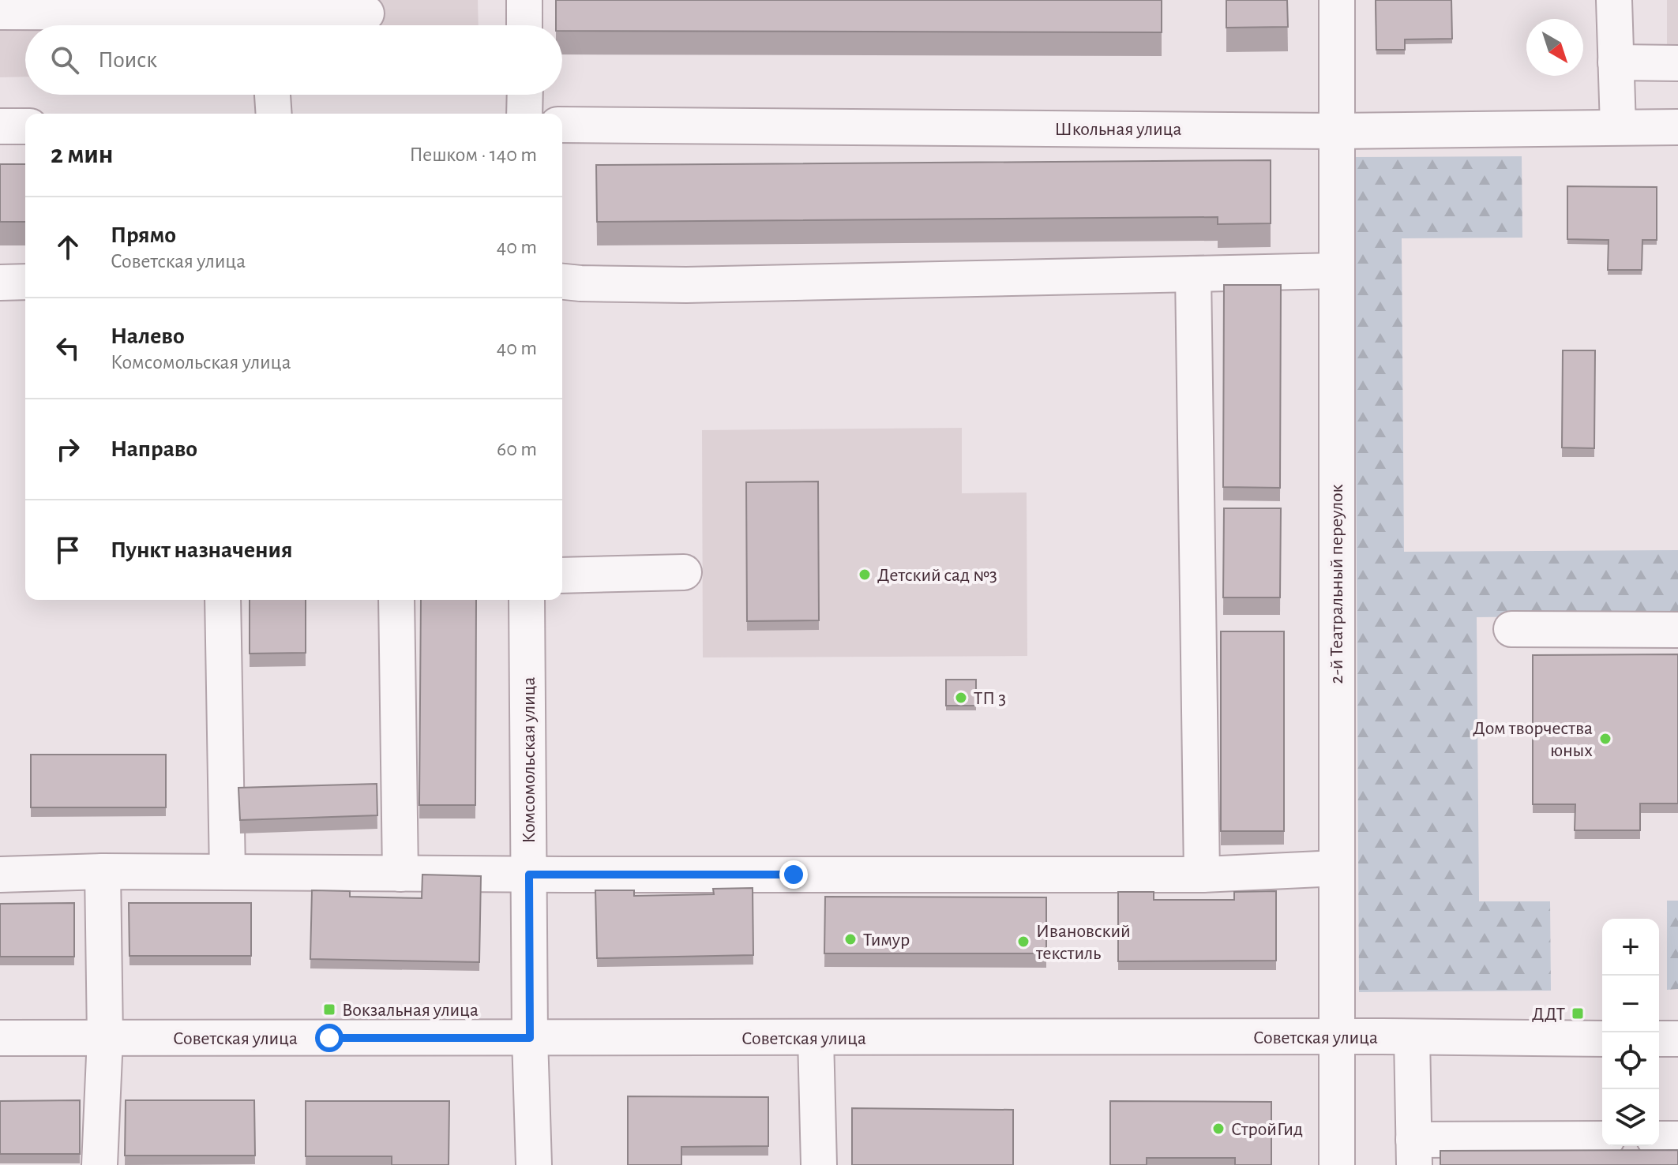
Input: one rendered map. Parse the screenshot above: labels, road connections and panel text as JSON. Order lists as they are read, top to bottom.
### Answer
{
  "streets": {
    "street": [
      "Школьная улица",
      "2-й Театральный переулок",
      "Комсомольская улица",
      "Советская улица"
    ]
  },
  "crossings": [
    ["Школьная улица", "2-й Театральный переулок"],
    ["2-й Театральный переулок", "Советская улица"],
    ["Комсомольская улица", "Советская улица"]
  ],
  "places": {
    "other": [
      "Детский сад №3",
      "ТП 3",
      "Дом творчества юных",
      "Тимур",
      "Ивановский текстиль",
      "СтройГид"
    ],
    "transit": ["Вокзальная улица", "ДДТ"]
  },
  "north": "bottom right",
  "page": {
    "search": "Поиск",
    "heading": ["2 мин", "Пешком · 140 m"],
    "list": [
      ["Прямо", "Советская улица", "40 m"],
      ["Налево", "Комсомольская улица", "40 m"],
      ["Направо", "60 m"],
      "Пункт назначения"
    ],
    "map_buttons": ["+", "−"]
  }
}
